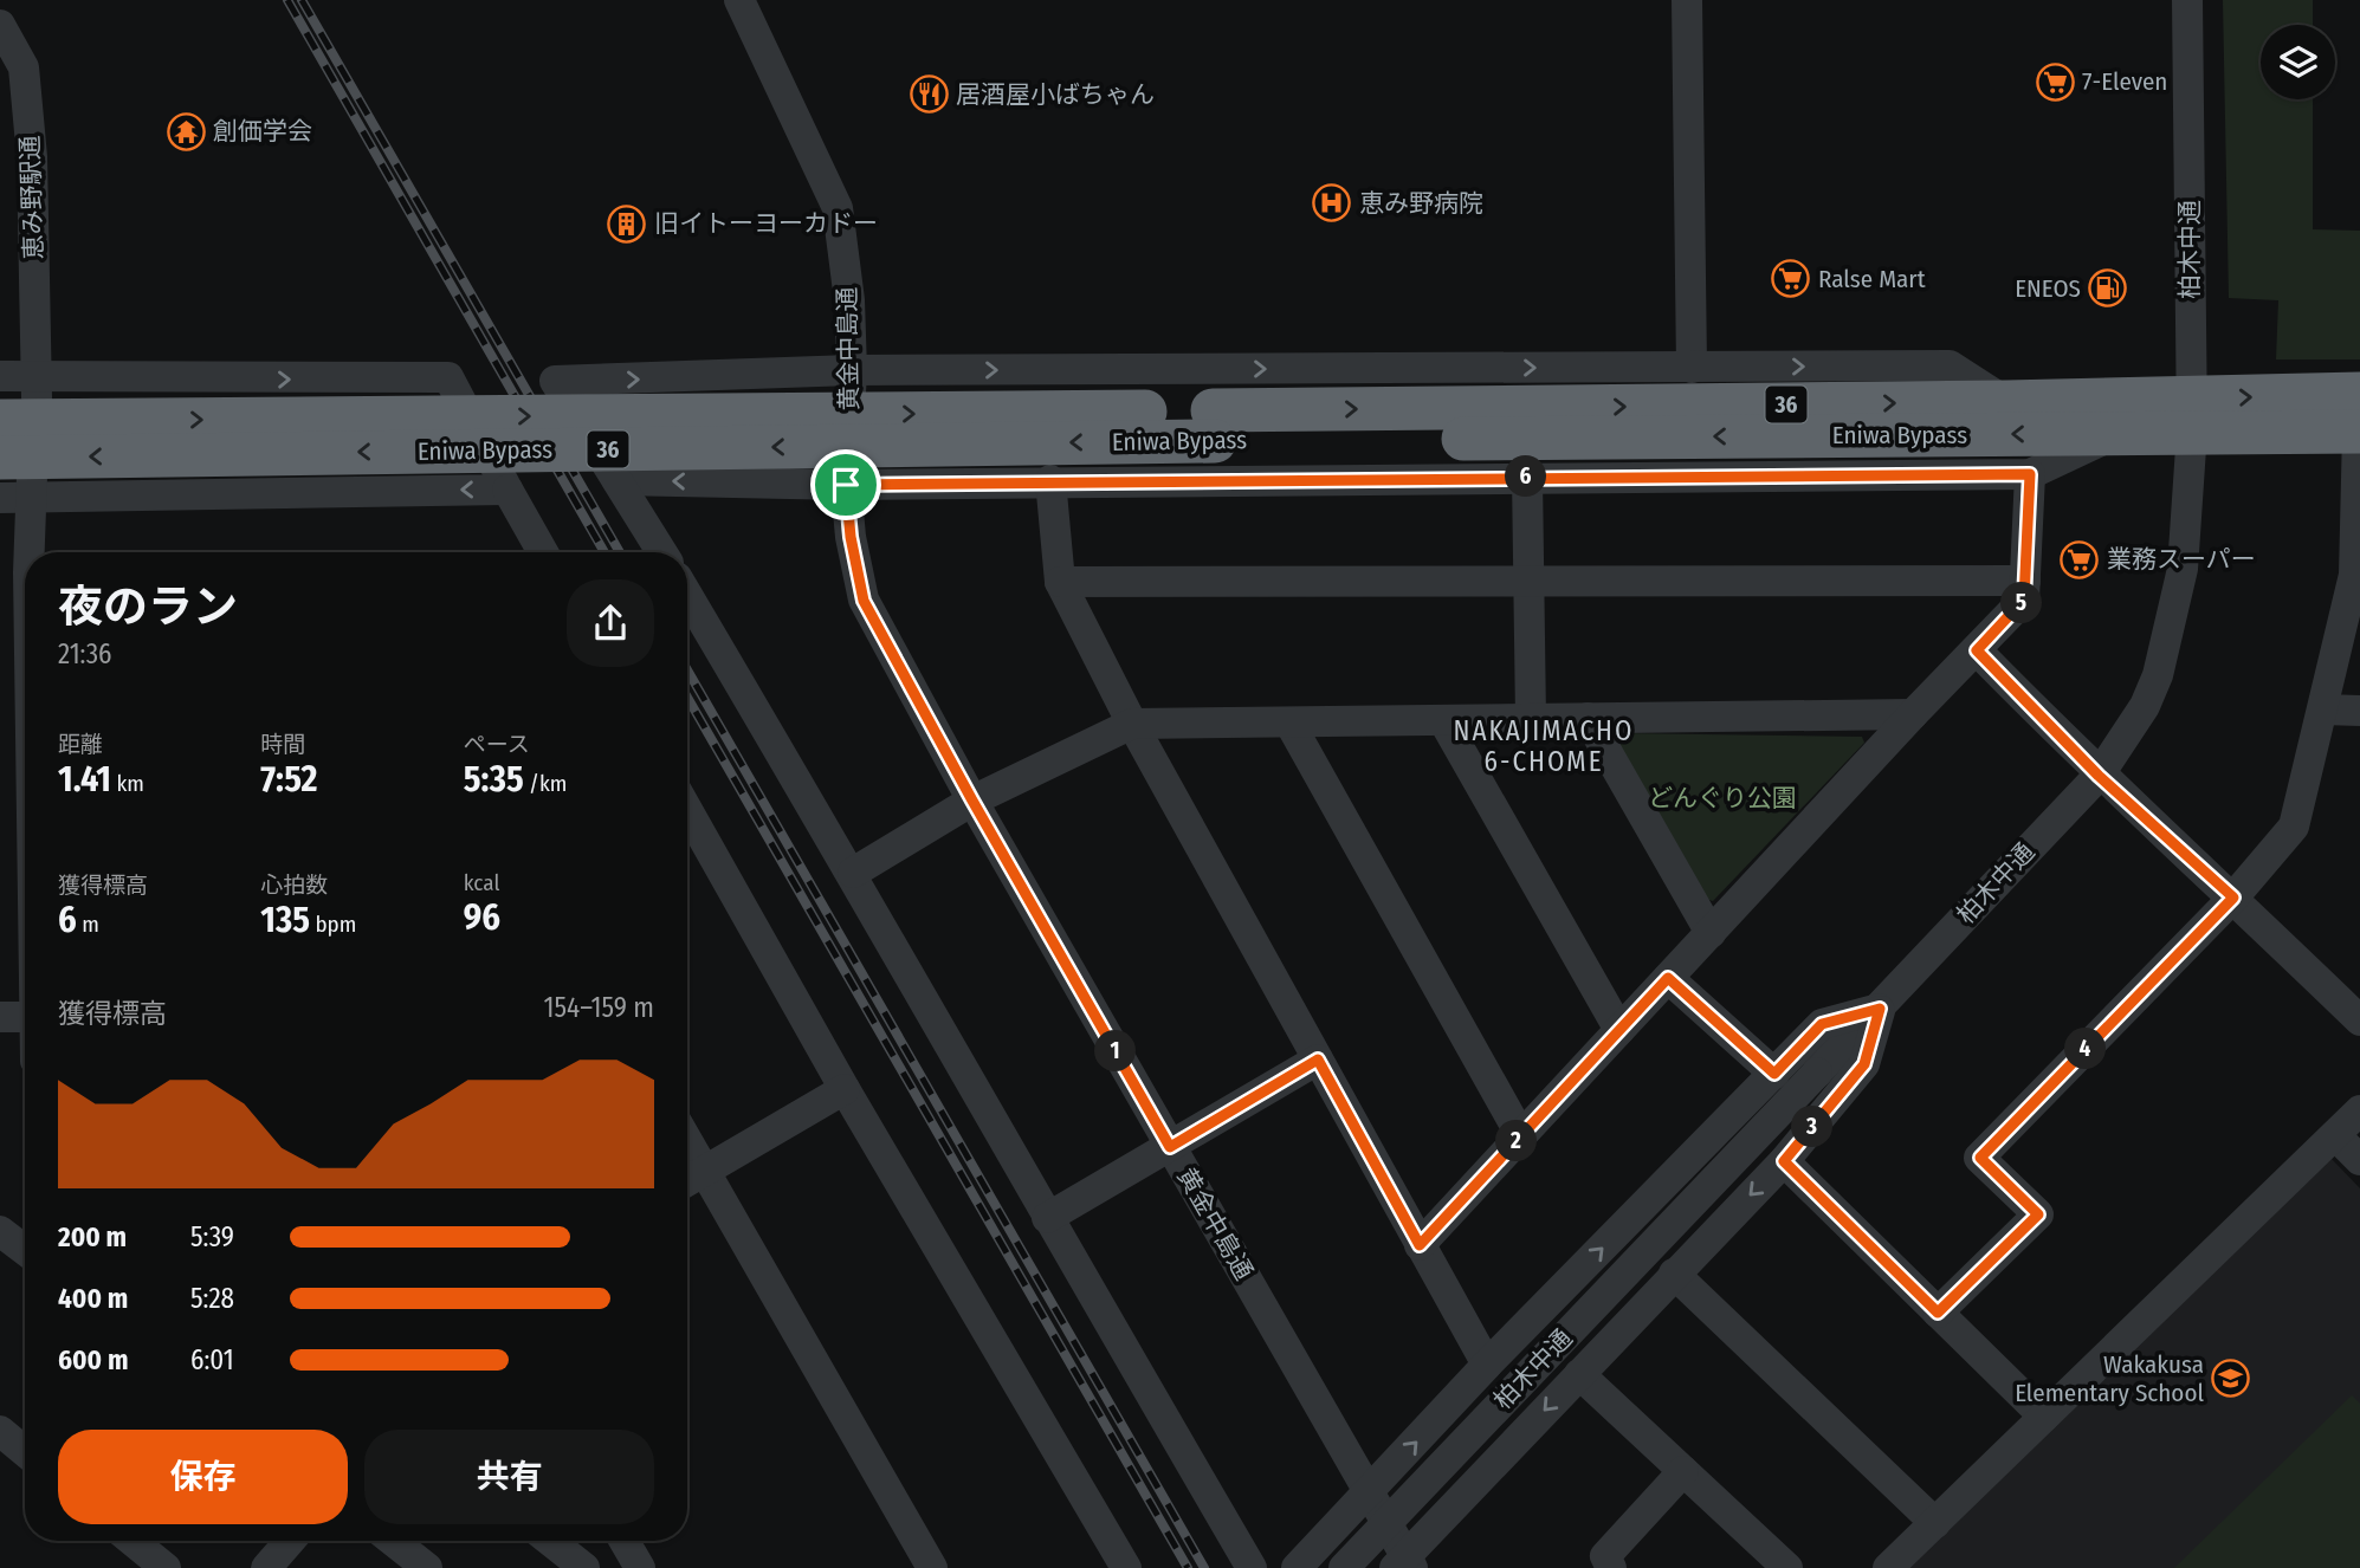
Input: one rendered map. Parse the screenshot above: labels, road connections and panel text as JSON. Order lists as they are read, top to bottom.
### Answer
{
  "streets": {
    "highway": ["36", "Eniwa Bypass"],
    "street": ["恵み野駅通", "柏木中通", "黄金中島通"]
  },
  "crossings": [
    ["柏木中通", "Eniwa Bypass"]
  ],
  "districts": ["NAKAJIMACHO 6-CHOME"],
  "parks": ["どんぐり公園"],
  "places": {
    "supermarket": ["7-Eleven", "Ralse Mart", "業務スーパー"],
    "restaurant": ["居酒屋小ばちゃん"],
    "temple": ["創価学会"],
    "hospital": ["恵み野病院"],
    "building": ["旧イトーヨーカドー"],
    "fuel station": ["ENEOS"],
    "school or university": ["Wakakusa Elementary School"]
  },
  "page": {
    "pins": [
      "6",
      "5",
      "4",
      "1",
      "3",
      "2"
    ],
    "heading": ["夜のラン", "21:36"],
    "stats": [
      ["距離", "1.41 km"],
      ["時間", "7:52"],
      ["ペース", "5:35 /km"],
      ["獲得標高", "6 m"],
      ["心拍数", "135 bpm"],
      ["kcal", "96"]
    ],
    "chart": ["獲得標高", "154–159 m"],
    "list": [
      {
        "name": "200 m",
        "note": "5:39"
      },
      {
        "name": "400 m",
        "note": "5:28"
      },
      {
        "name": "600 m",
        "note": "6:01"
      }
    ],
    "buttons": ["保存", "共有"]
  }
}
